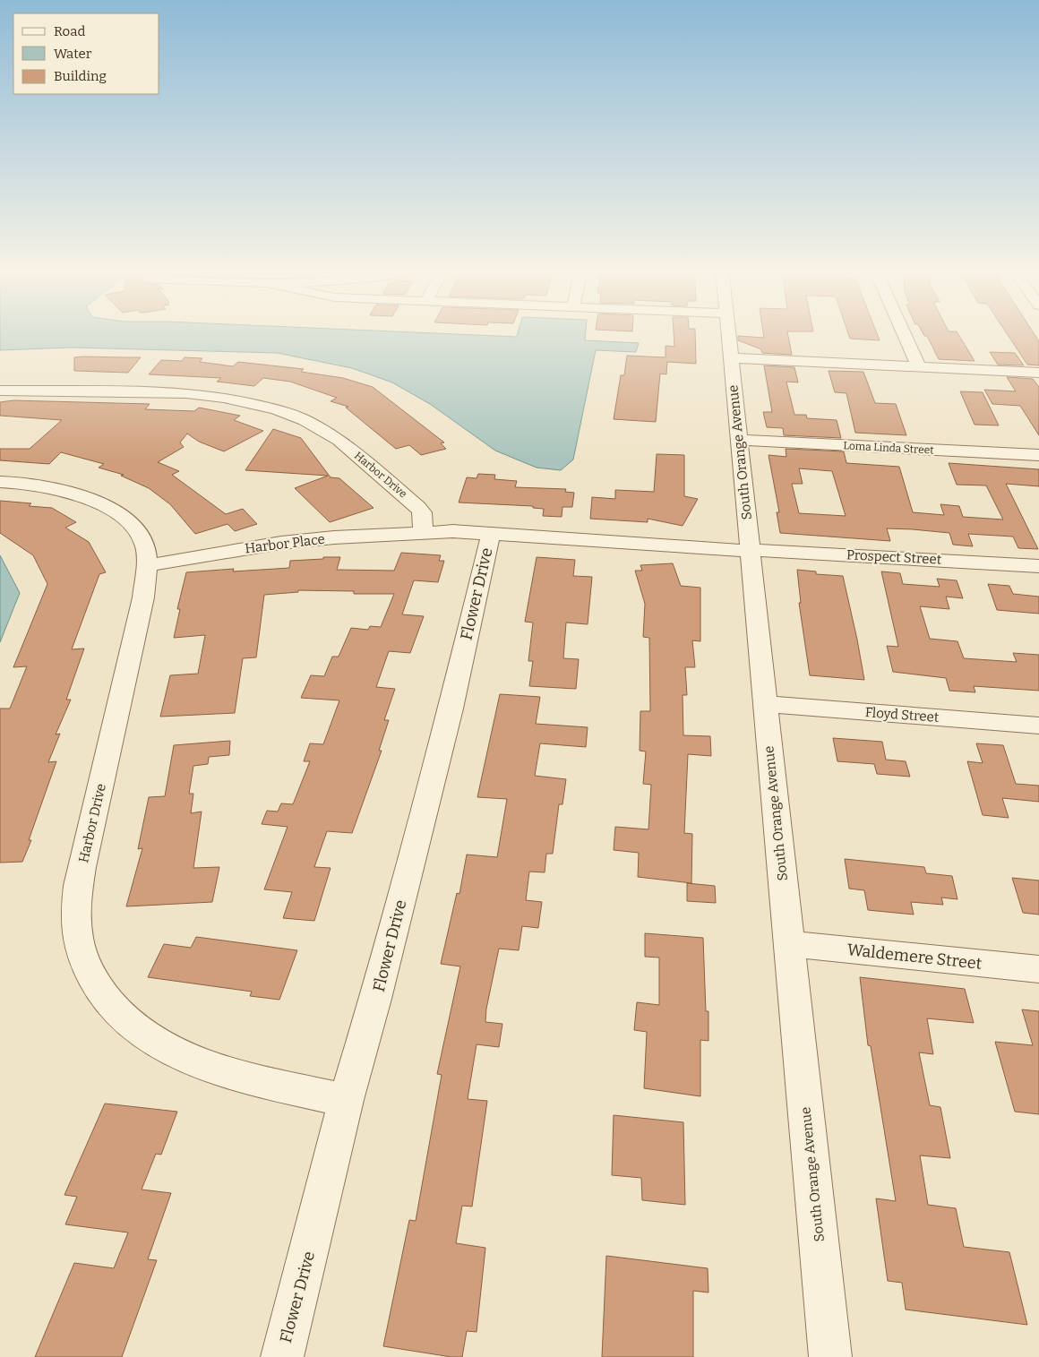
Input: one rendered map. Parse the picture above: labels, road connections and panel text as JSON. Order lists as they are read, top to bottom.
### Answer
{
  "streets": {
    "street": [
      "Loma Linda Street",
      "South Orange Avenue",
      "Harbor Drive",
      "Harbor Place",
      "Prospect Street",
      "Flower Drive",
      "Floyd Street",
      "Waldemere Street"
    ]
  },
  "crossings": [
    ["Loma Linda Street", "South Orange Avenue"],
    ["South Orange Avenue", "Prospect Street"],
    ["South Orange Avenue", "Floyd Street"],
    ["South Orange Avenue", "Waldemere Street"],
    ["Harbor Drive", "Harbor Place"],
    ["Harbor Drive", "Flower Drive"]
  ],
  "legend": ["Road", "Water", "Building"]
}
